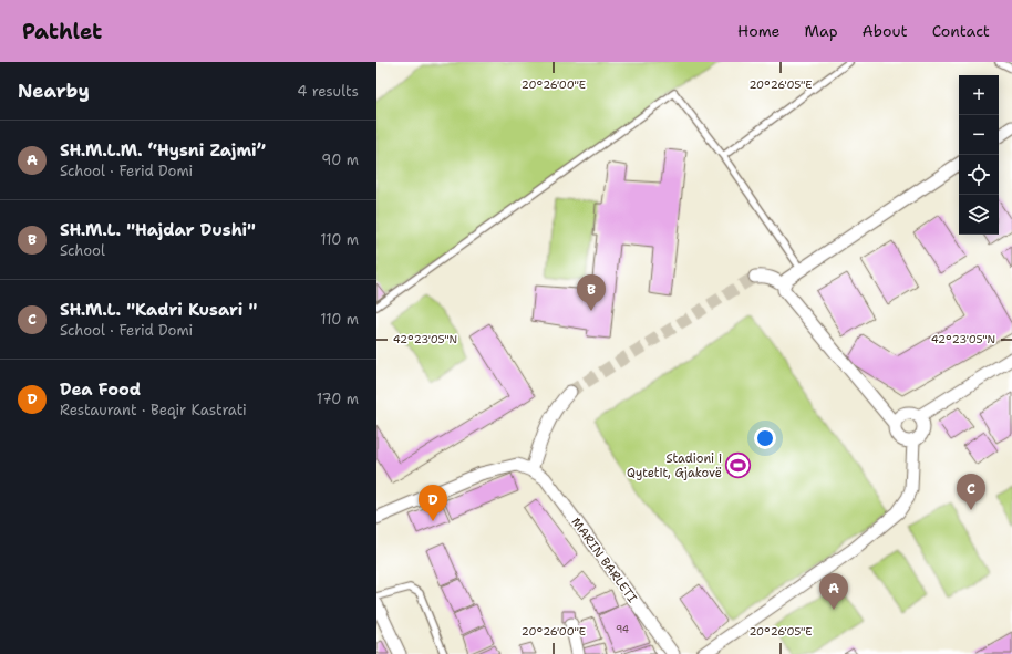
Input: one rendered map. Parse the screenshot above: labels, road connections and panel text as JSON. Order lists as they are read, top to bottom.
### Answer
{
  "streets": {
    "street": ["MARIN BARLETI"]
  },
  "places": {
    "sports": ["Stadioni i Qytetit, Gjakovë"]
  },
  "house_numbers": ["94"],
  "page": {
    "header": "Pathlet",
    "nav": [
      "Home",
      "Map",
      "About",
      "Contact"
    ],
    "heading": ["Nearby", "4 results"],
    "map_buttons": ["+", "−"],
    "list": [
      {
        "mark": "A",
        "name": "SH.M.L.M. “Hysni Zajmi”",
        "note": "School · Ferid Domi",
        "value": "90 m"
      },
      {
        "mark": "B",
        "name": "SH.M.L. \"Hajdar Dushi\"",
        "note": "School",
        "value": "110 m"
      },
      {
        "mark": "C",
        "name": "SH.M.L. \"Kadri Kusari \"",
        "note": "School · Ferid Domi",
        "value": "110 m"
      },
      {
        "mark": "D",
        "name": "Dea Food",
        "note": "Restaurant · Beqir Kastrati",
        "value": "170 m"
      }
    ],
    "pins": [
      "B",
      "C",
      "D",
      "A"
    ]
  },
  "coordinates": ["20°26'00\"E", "20°26'05\"E", "42°23'05\"N"]
}
